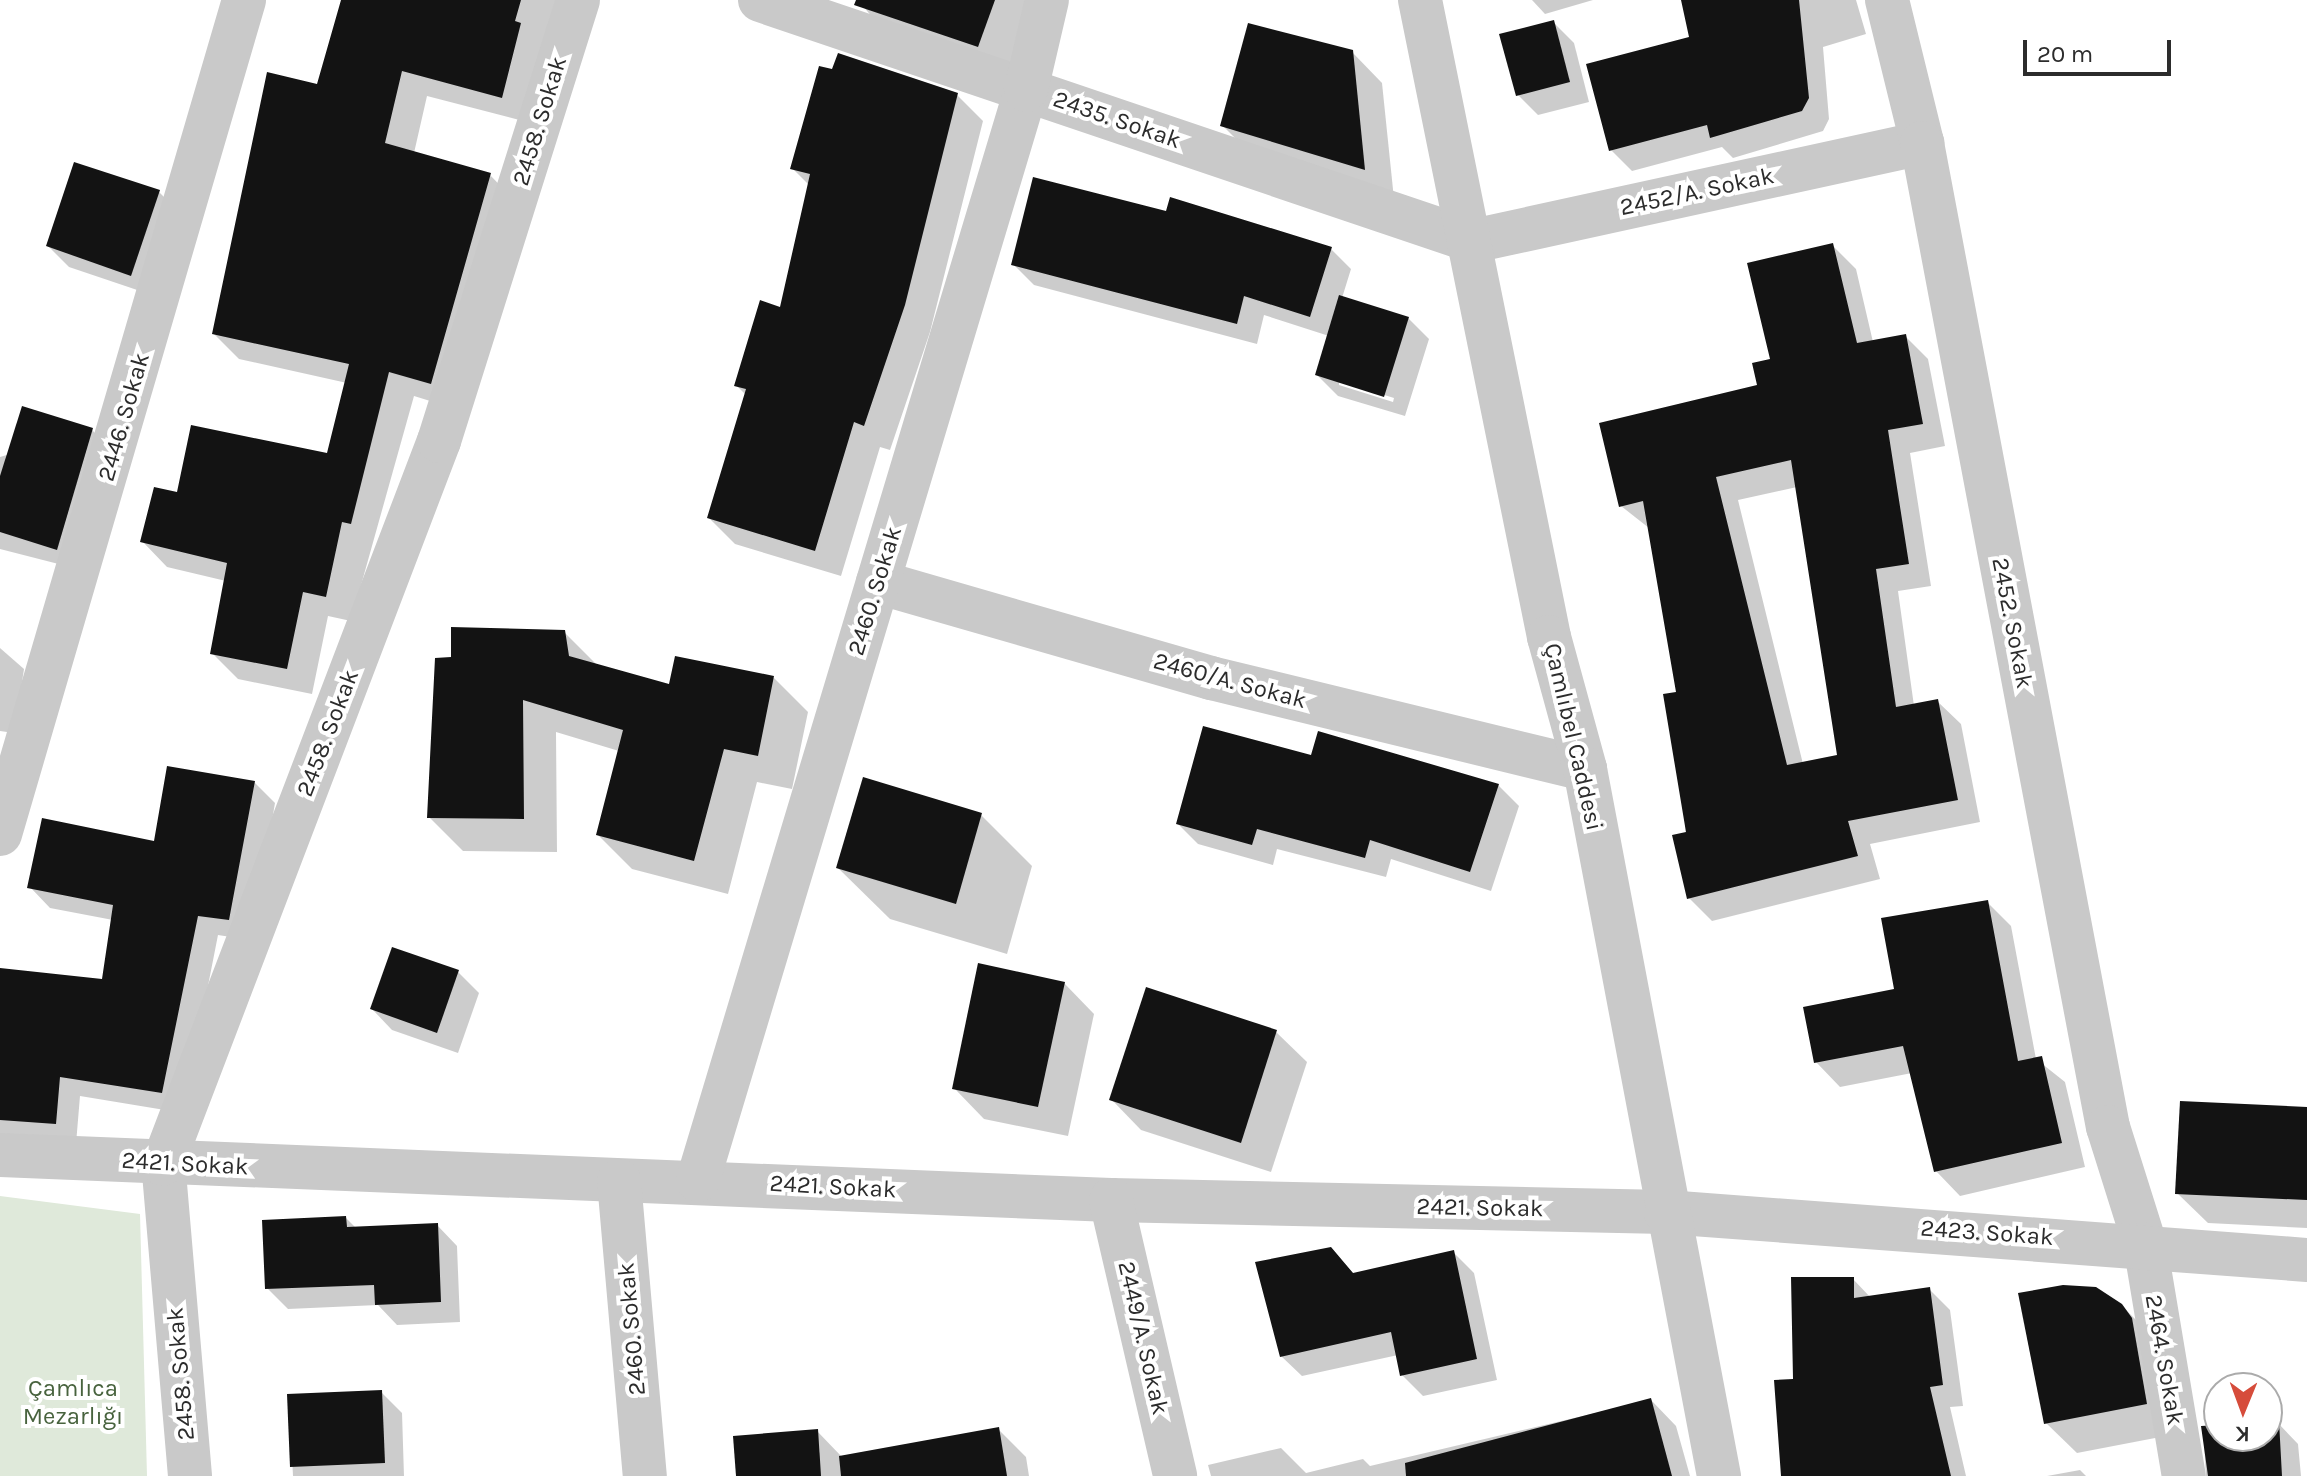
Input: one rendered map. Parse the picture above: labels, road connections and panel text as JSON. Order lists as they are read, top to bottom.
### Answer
{
  "streets": {
    "street": [
      "2435. Sokak",
      "2458. Sokak",
      "2452/A. Sokak",
      "2446. Sokak",
      "2460. Sokak",
      "2452. Sokak",
      "2460/A. Sokak",
      "Çamlıbel Caddesi",
      "2421. Sokak",
      "2423. Sokak",
      "2449/A. Sokak",
      "2464. Sokak"
    ]
  },
  "crossings": [
    ["2435. Sokak", "2452/A. Sokak"],
    ["2435. Sokak", "2460. Sokak"],
    ["2435. Sokak", "Çamlıbel Caddesi"],
    ["2458. Sokak", "2421. Sokak"],
    ["2452/A. Sokak", "2452. Sokak"],
    ["2452/A. Sokak", "Çamlıbel Caddesi"],
    ["2460. Sokak", "2460/A. Sokak"],
    ["2460. Sokak", "2421. Sokak"],
    ["2452. Sokak", "2423. Sokak"],
    ["2452. Sokak", "2464. Sokak"],
    ["2460/A. Sokak", "Çamlıbel Caddesi"],
    ["Çamlıbel Caddesi", "2421. Sokak"],
    ["Çamlıbel Caddesi", "2423. Sokak"],
    ["2421. Sokak", "2423. Sokak"],
    ["2421. Sokak", "2449/A. Sokak"],
    ["2423. Sokak", "2464. Sokak"]
  ],
  "parks": ["Çamlıca Mezarlığı"],
  "scale_bar": "20 m",
  "north": "bottom"
}
